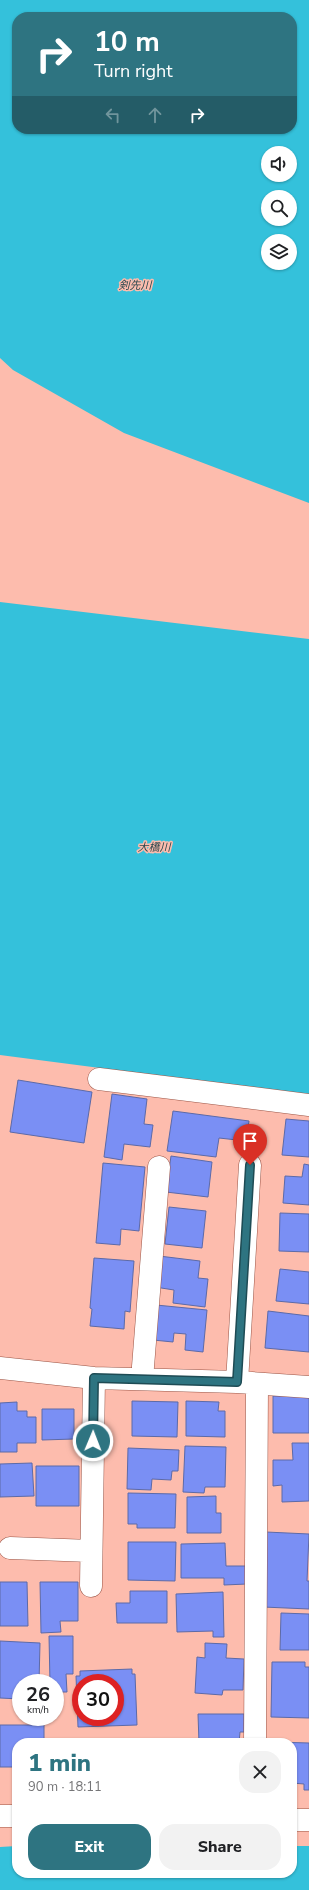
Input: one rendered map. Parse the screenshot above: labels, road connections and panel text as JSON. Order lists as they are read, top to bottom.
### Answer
{
  "water": ["剣先川", "大橋川"],
  "page": {
    "turn": ["10 m", "Turn right"],
    "speed": "26 km/h",
    "limit": "30",
    "heading": ["1 min", "90 m · 18:11"],
    "buttons": ["Exit", "Share"]
  }
}
